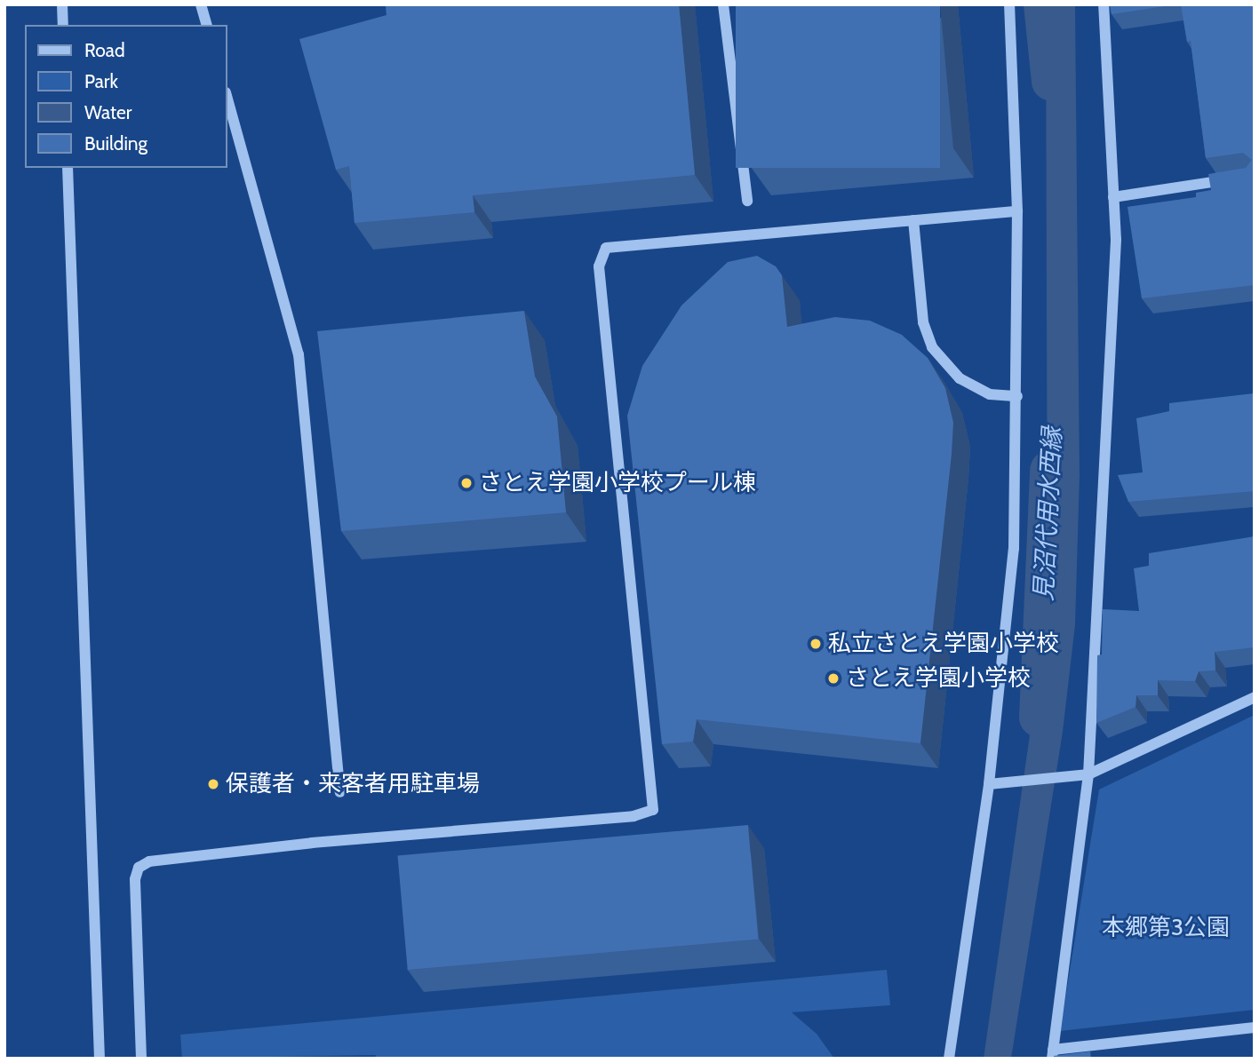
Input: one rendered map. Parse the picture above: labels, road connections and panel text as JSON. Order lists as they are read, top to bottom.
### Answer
{
  "water": ["見沼代用水西縁"],
  "parks": ["本郷第3公園"],
  "places": [
    "さとえ学園小学校プール棟",
    "私立さとえ学園小学校",
    "さとえ学園小学校",
    "保護者・来客者用駐車場"
  ],
  "legend": [
    "Road",
    "Park",
    "Water",
    "Building"
  ]
}
